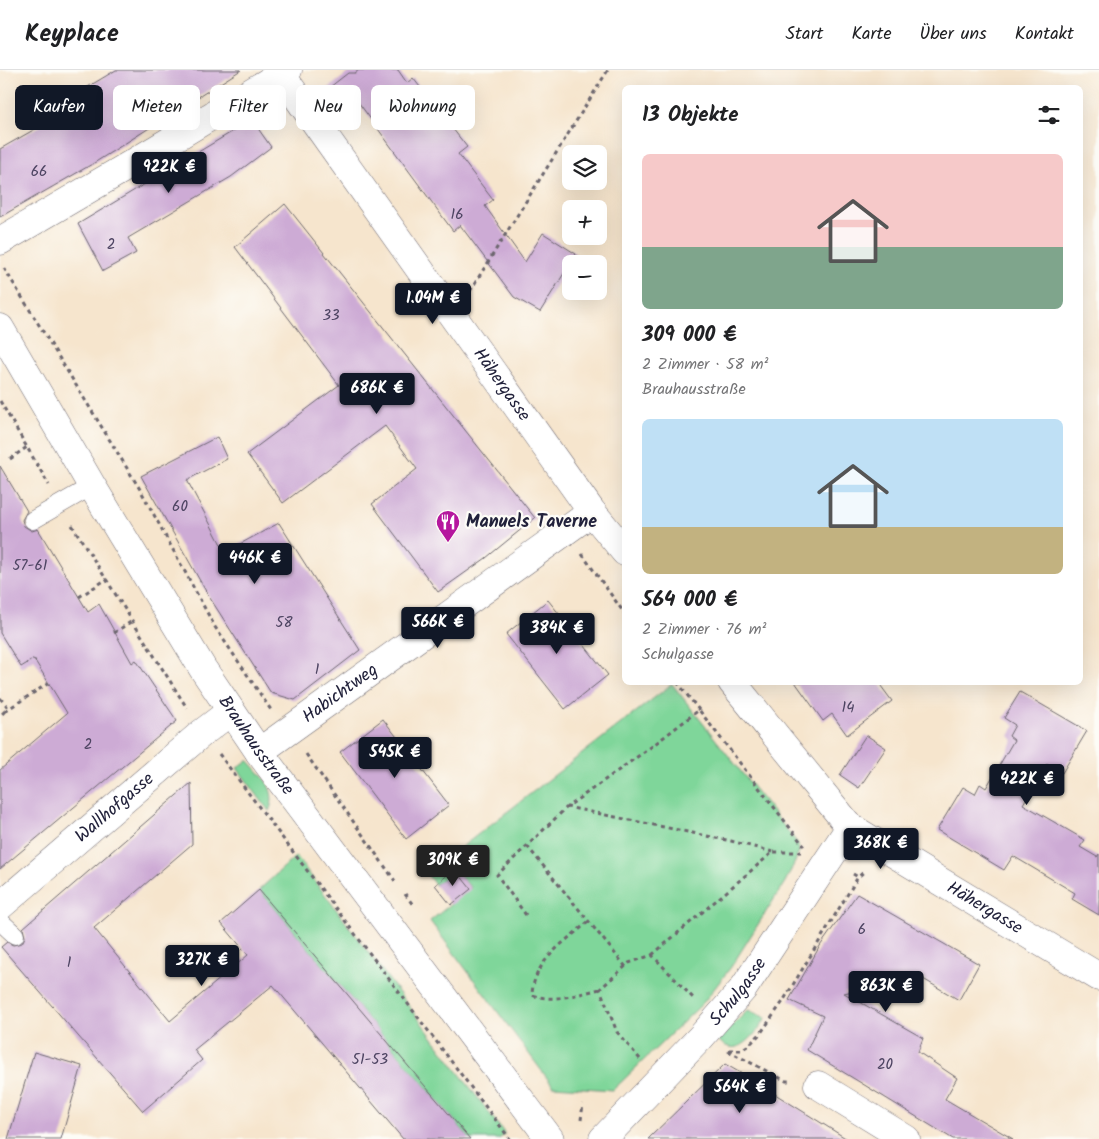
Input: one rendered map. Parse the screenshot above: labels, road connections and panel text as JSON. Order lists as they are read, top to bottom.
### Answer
{
  "streets": {
    "street": [
      "Hähergasse",
      "Habichtweg",
      "Brauhausstraße",
      "Wallhofgasse",
      "Schulgasse"
    ]
  },
  "crossings": [
    ["Hähergasse", "Habichtweg"],
    ["Hähergasse", "Schulgasse"],
    ["Habichtweg", "Brauhausstraße"],
    ["Brauhausstraße", "Wallhofgasse"]
  ],
  "places": {
    "restaurant": ["Manuels Taverne"]
  },
  "house_numbers": [
    "66",
    "16",
    "2",
    "33",
    "60",
    "57-61",
    "58",
    "1",
    "14",
    "2",
    "6",
    "1",
    "51-53",
    "20"
  ],
  "page": {
    "header": "Keyplace",
    "nav": [
      "Start",
      "Karte",
      "Über uns",
      "Kontakt"
    ],
    "chip": [
      "Kaufen",
      "Mieten",
      "Filter",
      "Neu",
      "Wohnung"
    ],
    "heading": "13 Objekte",
    "map_buttons": ["+", "−"],
    "list": [
      {
        "name": "309 000 €",
        "note": "2 Zimmer · 58 m² · Brauhausstraße"
      },
      {
        "name": "564 000 €",
        "note": "2 Zimmer · 76 m² · Schulgasse"
      }
    ],
    "price": [
      "922K €",
      "1.04M €",
      "686K €",
      "446K €",
      "566K €",
      "384K €",
      "545K €",
      "422K €",
      "368K €",
      "309K €",
      "327K €",
      "863K €",
      "564K €"
    ]
  }
}
